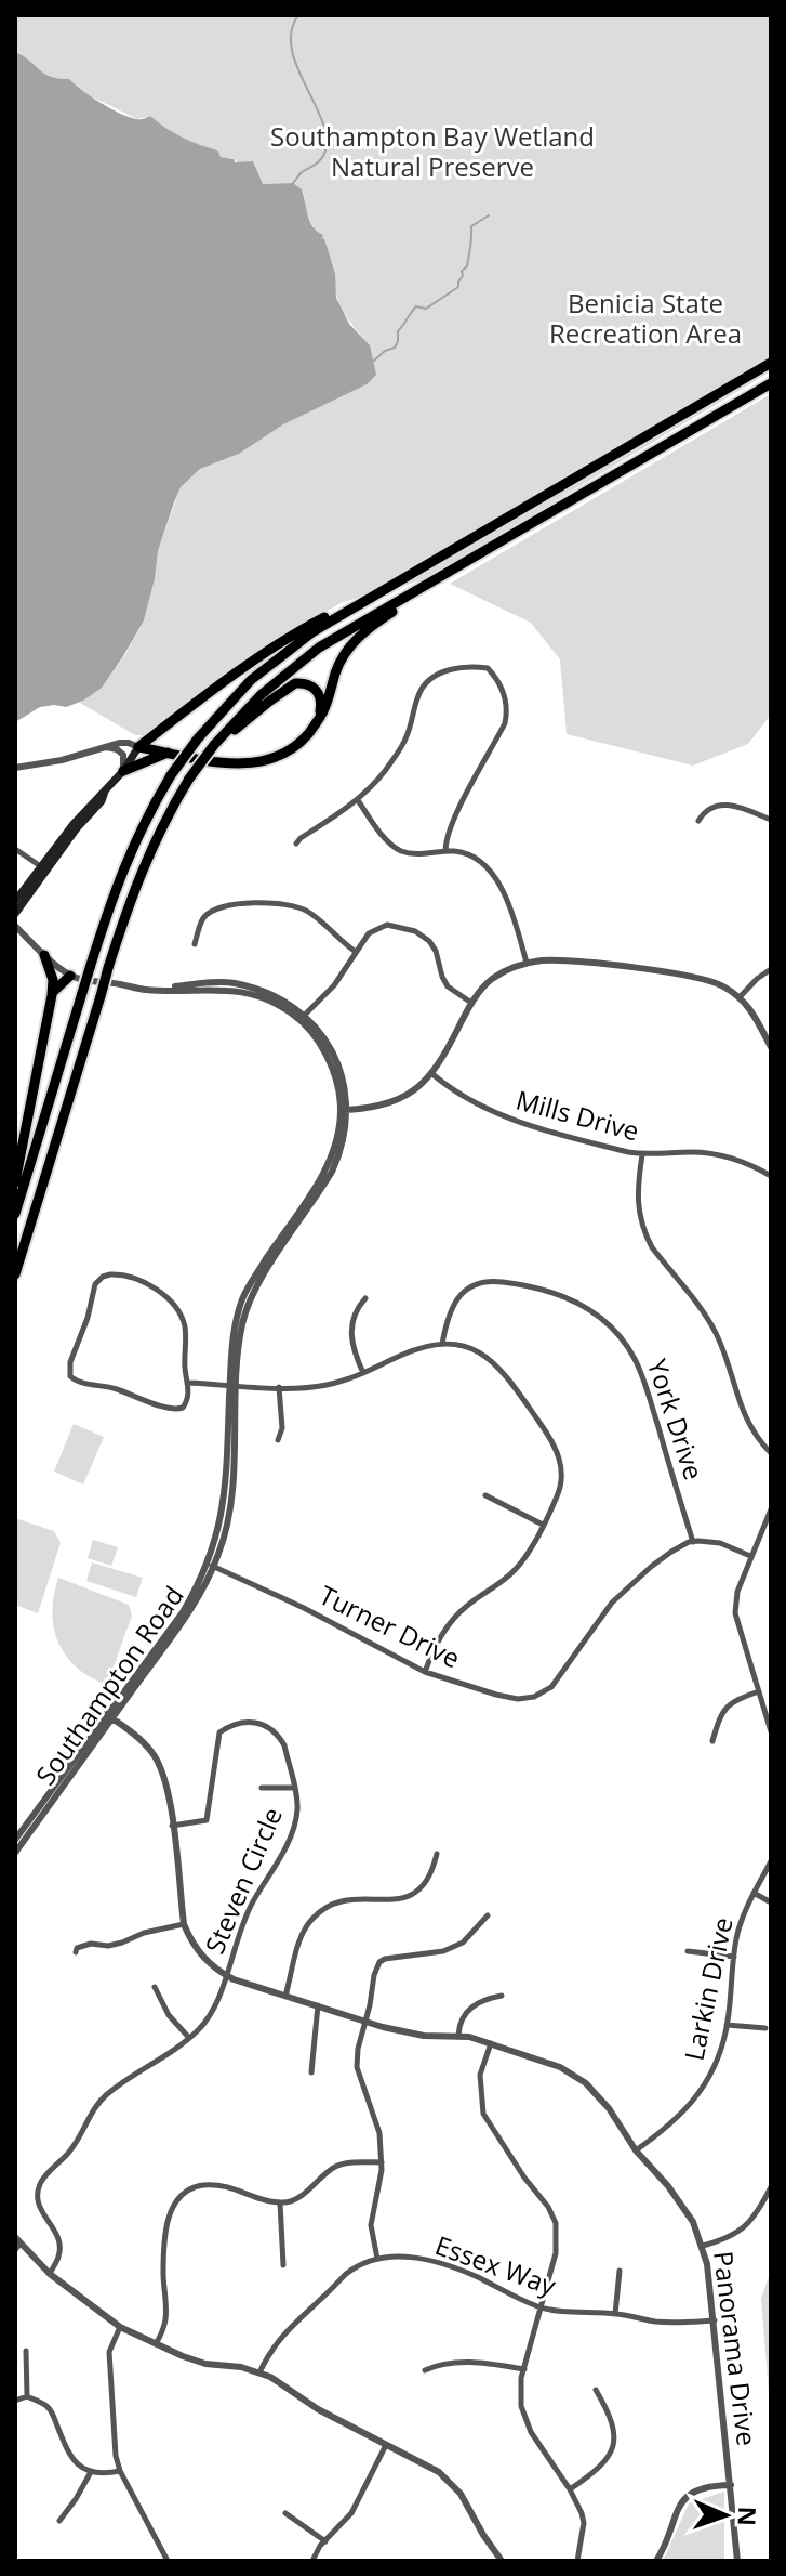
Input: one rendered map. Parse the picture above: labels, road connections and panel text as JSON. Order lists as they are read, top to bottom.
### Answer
{
  "streets": {
    "street": [
      "Mills Drive",
      "York Drive",
      "Turner Drive",
      "Southampton Road",
      "Steven Circle",
      "Larkin Drive",
      "Essex Way",
      "Panorama Drive"
    ]
  },
  "crossings": [
    ["York Drive", "Turner Drive"],
    ["Turner Drive", "Southampton Road"],
    ["Southampton Road", "Panorama Drive"],
    ["Steven Circle", "Panorama Drive"],
    ["Larkin Drive", "Panorama Drive"],
    ["Essex Way", "Panorama Drive"]
  ],
  "parks": ["Southampton Bay Wetland Natural Preserve", "Benicia State Recreation Area"],
  "north": "right"
}
